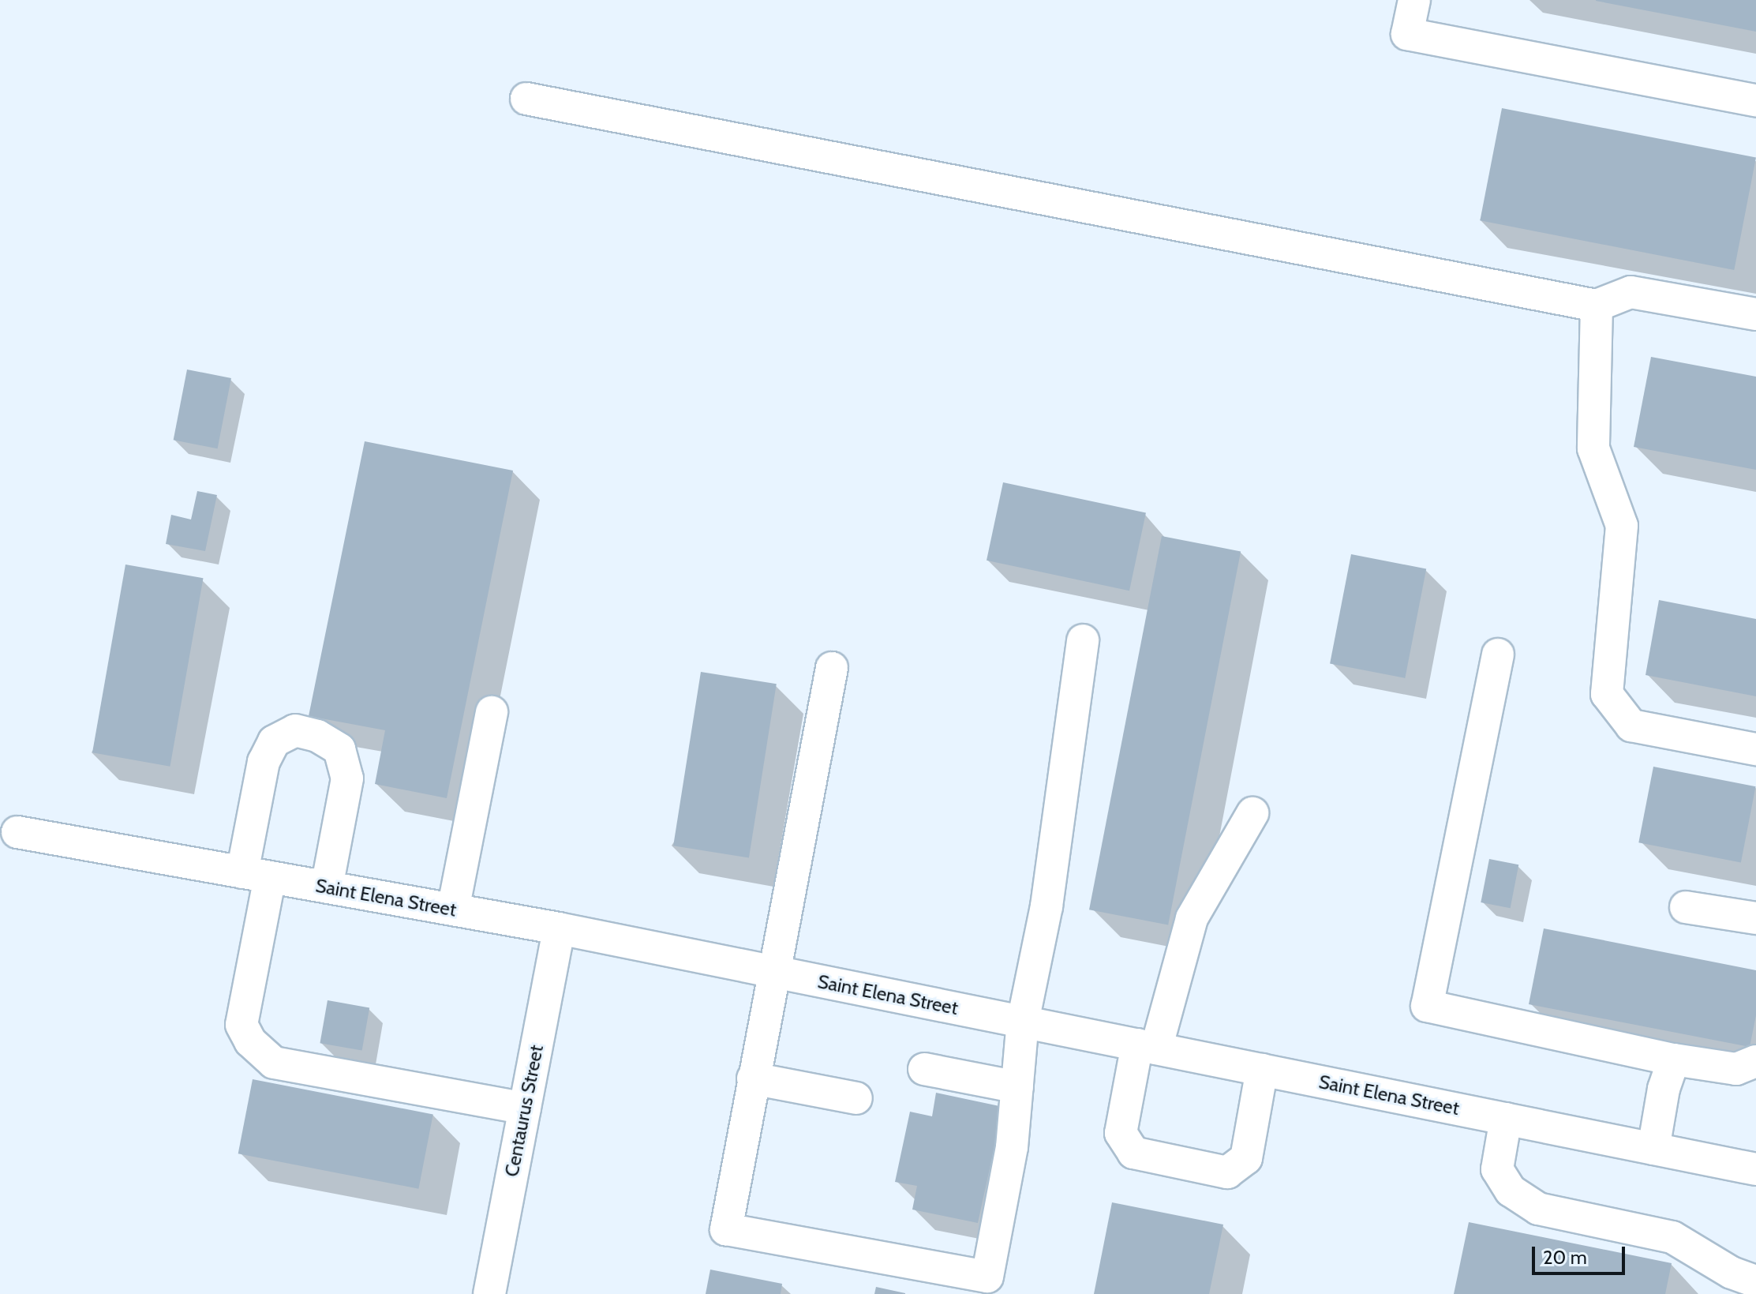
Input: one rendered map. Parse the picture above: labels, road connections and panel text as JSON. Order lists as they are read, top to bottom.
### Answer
{
  "streets": {
    "street": ["Saint Elena Street", "Centaurus Street"]
  },
  "crossings": [
    ["Saint Elena Street", "Centaurus Street"]
  ],
  "scale_bar": "20 m"
}
